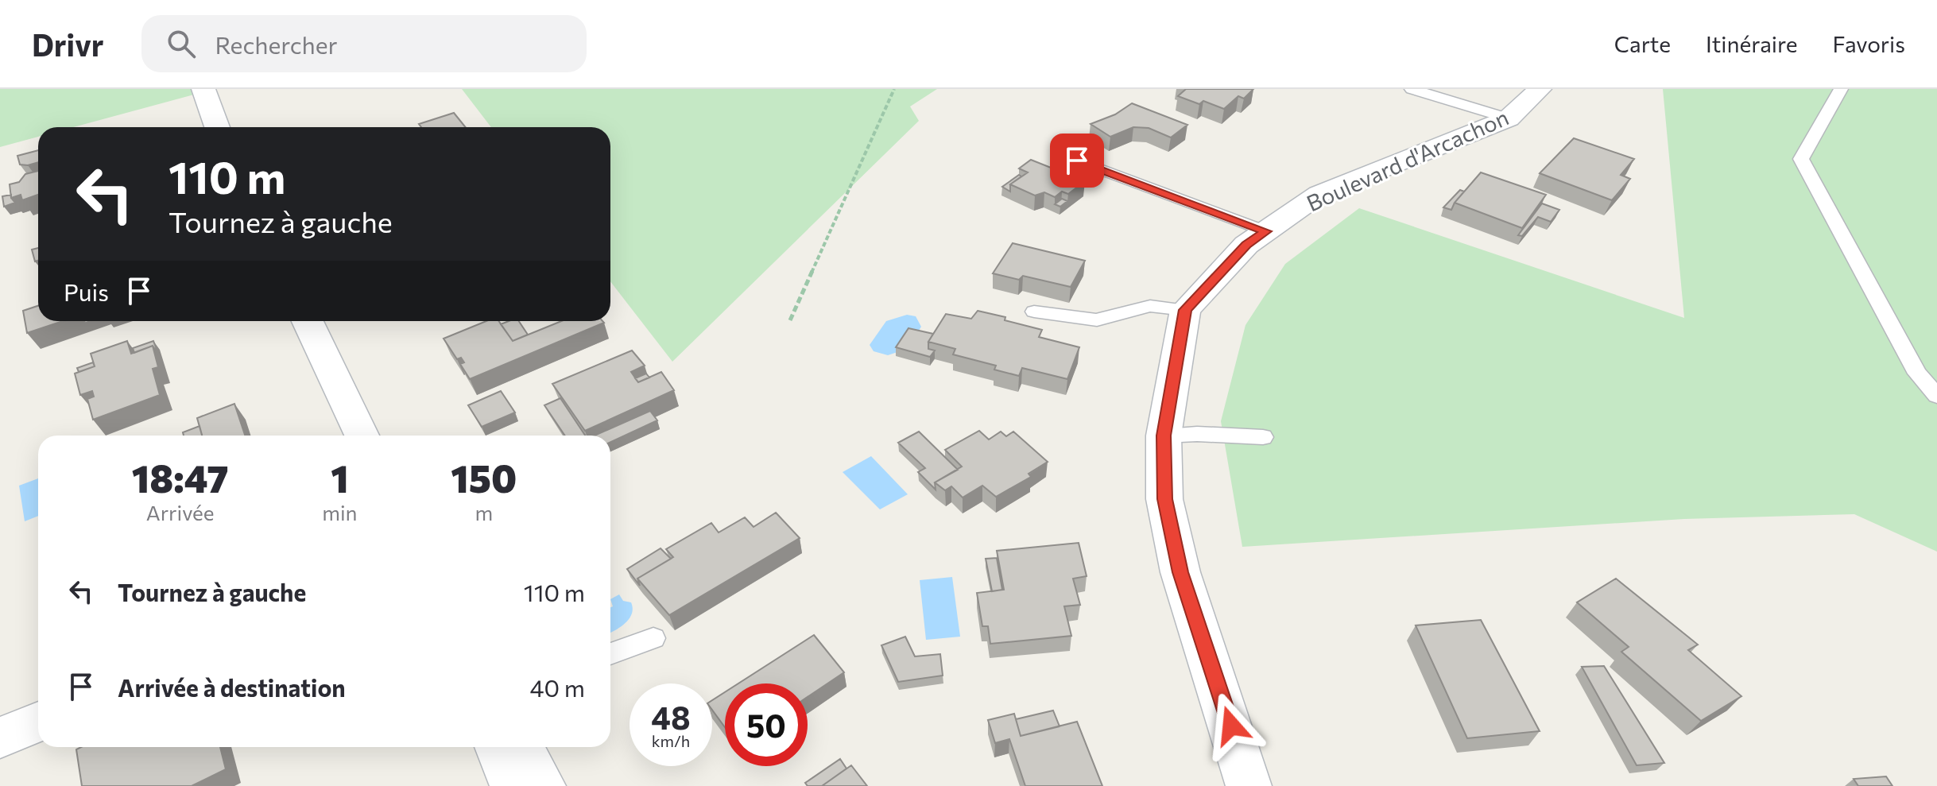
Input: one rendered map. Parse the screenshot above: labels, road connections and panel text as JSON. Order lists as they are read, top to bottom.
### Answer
{
  "streets": {
    "main road": ["Boulevard d'Arcachon"]
  },
  "page": {
    "header": "Drivr",
    "search": "Rechercher",
    "nav": ["Carte", "Itinéraire", "Favoris"],
    "turn": ["110 m", "Tournez à gauche"],
    "then": "Puis",
    "eta": [
      "18:47",
      "Arrivée",
      "1",
      "min",
      "150",
      "m"
    ],
    "list": [
      {
        "name": "Tournez à gauche",
        "value": "110 m"
      },
      {
        "name": "Arrivée à destination",
        "value": "40 m"
      }
    ],
    "speed": "48 km/h",
    "limit": "50"
  }
}
